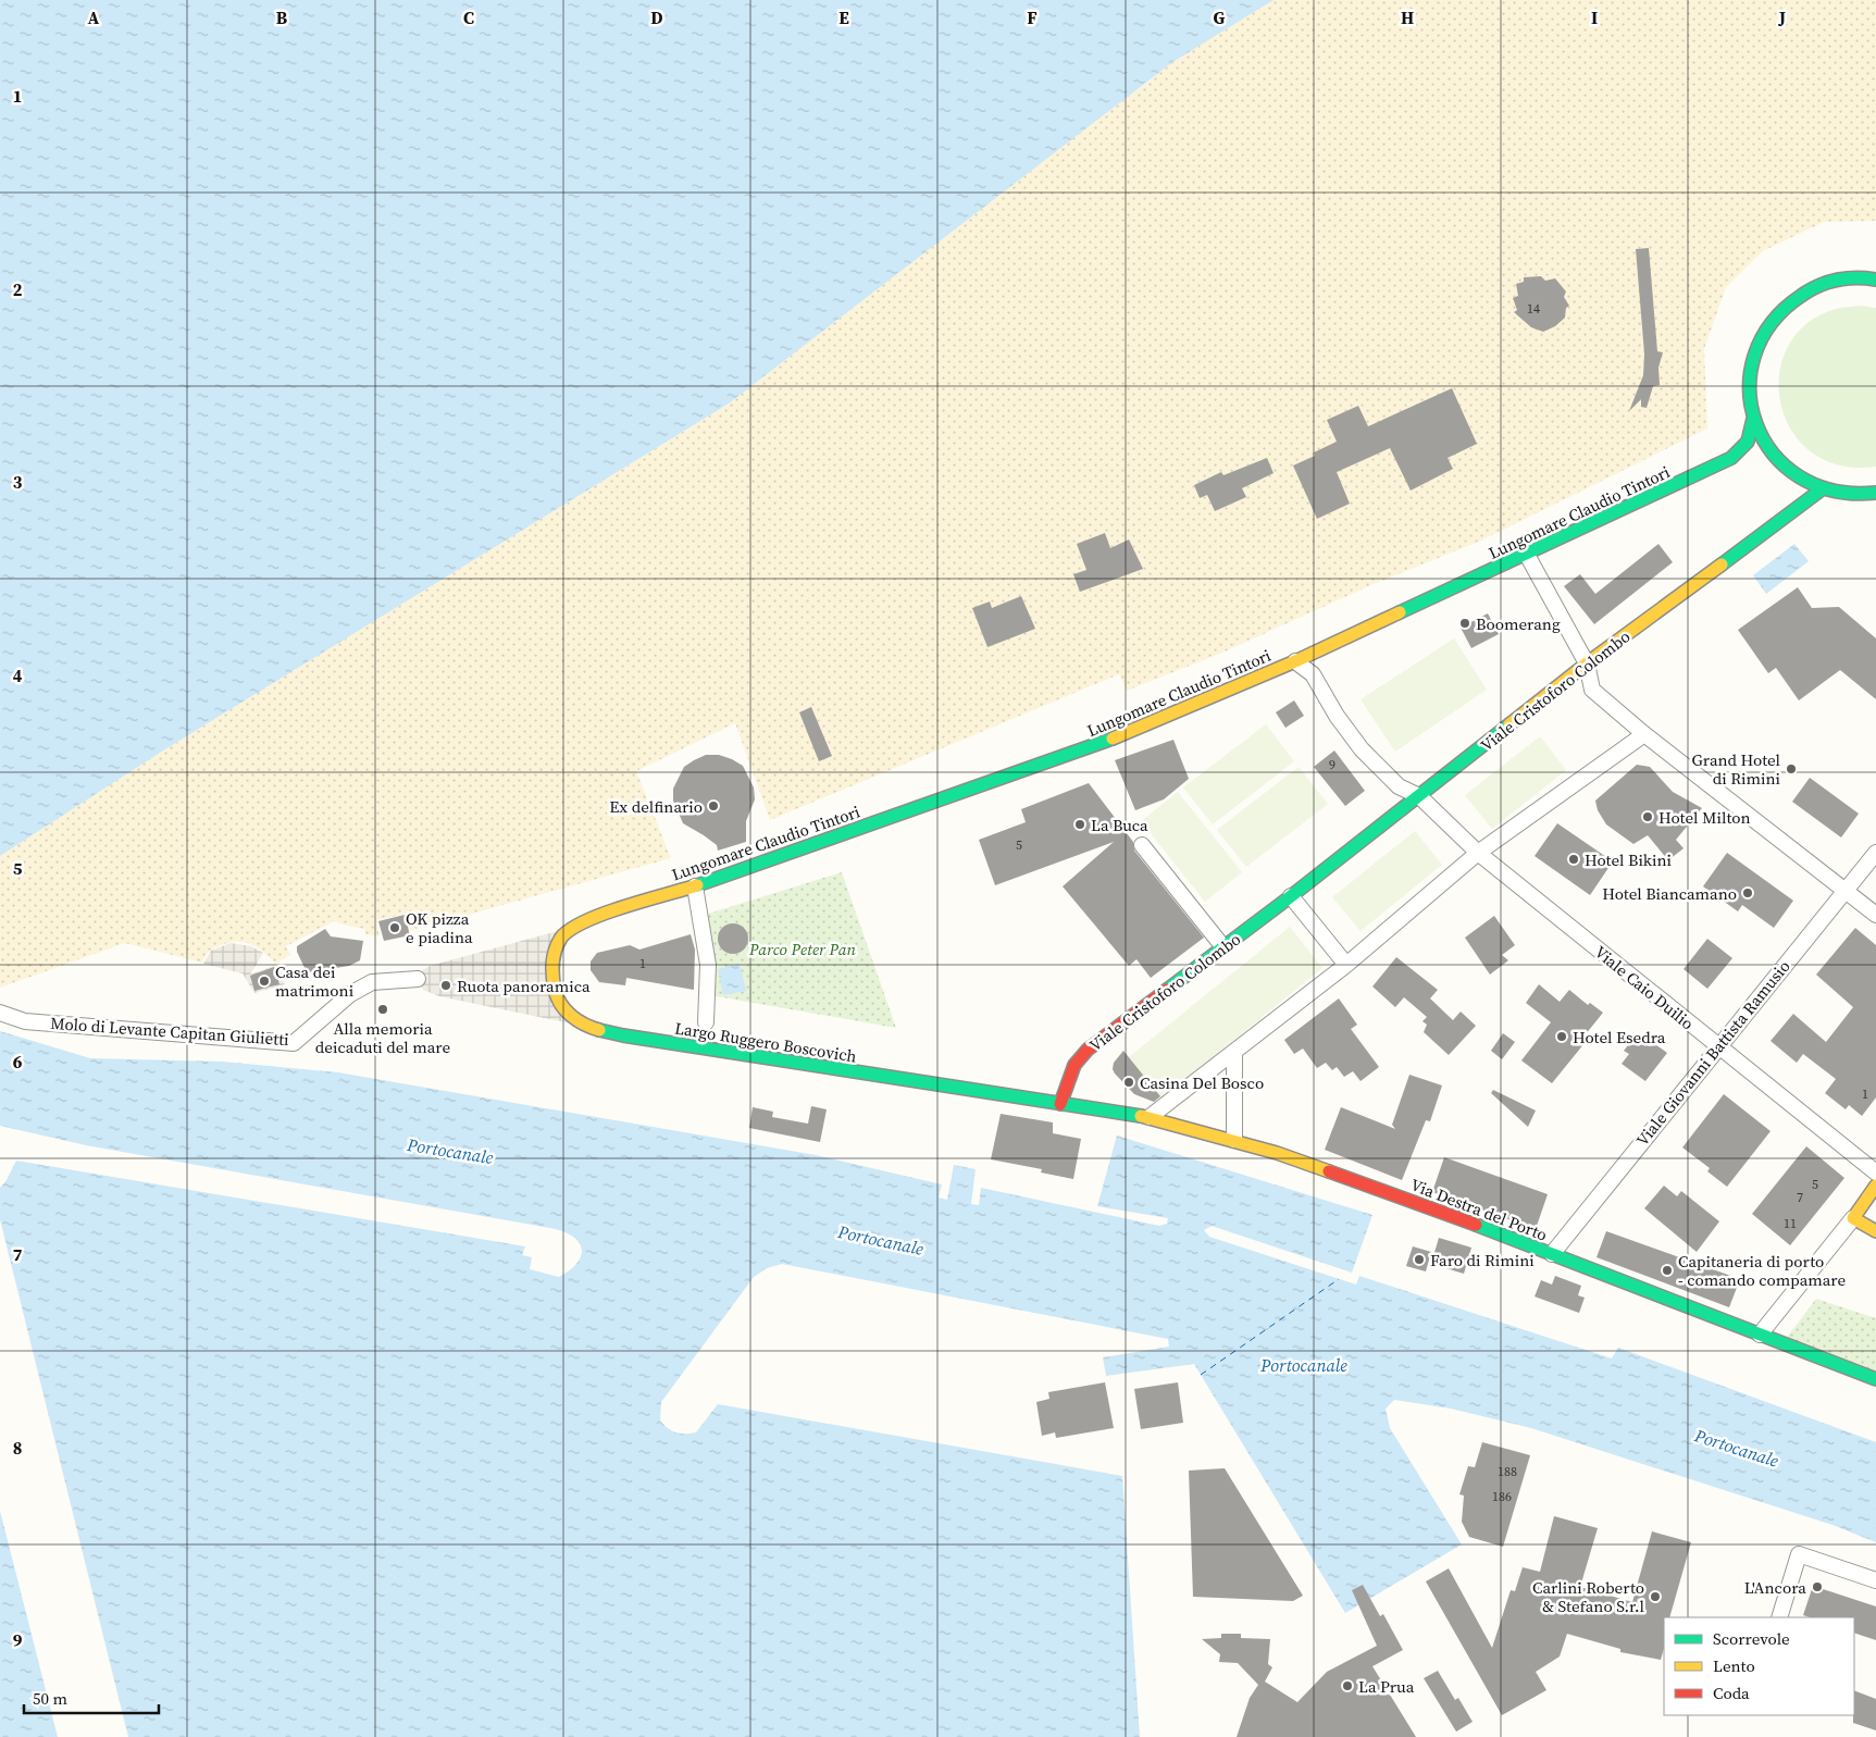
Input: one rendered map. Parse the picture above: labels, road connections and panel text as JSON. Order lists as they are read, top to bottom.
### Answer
{
  "streets": {
    "street": [
      "Lungomare Claudio Tintori",
      "Viale Cristoforo Colombo",
      "Viale Caio Duilio",
      "Molo di Levante Capitan Giulietti",
      "Largo Ruggero Boscovich",
      "Viale Giovanni Battista Ramusio",
      "Via Destra del Porto"
    ]
  },
  "crossings": [
    ["Lungomare Claudio Tintori", "Viale Caio Duilio"],
    ["Lungomare Claudio Tintori", "Largo Ruggero Boscovich"],
    ["Viale Cristoforo Colombo", "Viale Caio Duilio"],
    ["Viale Cristoforo Colombo", "Largo Ruggero Boscovich"],
    ["Viale Cristoforo Colombo", "Via Destra del Porto"],
    ["Viale Caio Duilio", "Viale Giovanni Battista Ramusio"],
    ["Largo Ruggero Boscovich", "Via Destra del Porto"],
    ["Viale Giovanni Battista Ramusio", "Via Destra del Porto"]
  ],
  "water": ["Portocanale"],
  "parks": ["Parco Peter Pan"],
  "places": [
    "Boomerang",
    "Grand Hotel di Rimini",
    "Ex delfinario",
    "Hotel Milton",
    "La Buca",
    "Hotel Bikini",
    "Hotel Biancamano",
    "OK pizza e piadina",
    "Casa dei matrimoni",
    "Ruota panoramica",
    "Alla memoria deicaduti del mare",
    "Hotel Esedra",
    "Casina Del Bosco",
    "Faro di Rimini",
    "Capitaneria di porto - comando compamare",
    "L'Ancora",
    "Carlini Roberto & Stefano S.r.l",
    "La Prua"
  ],
  "house_numbers": [
    "14",
    "9",
    "5",
    "1",
    "1",
    "5",
    "7",
    "11",
    "188",
    "186"
  ],
  "legend": ["Scorrevole", "Lento", "Coda"],
  "scale_bar": "50 m",
  "grid": {
    "columns": [
      "A",
      "B",
      "C",
      "D",
      "E",
      "F",
      "G",
      "H",
      "I",
      "J"
    ],
    "rows": [
      "1",
      "2",
      "3",
      "4",
      "5",
      "6",
      "7",
      "8",
      "9"
    ]
  }
}
